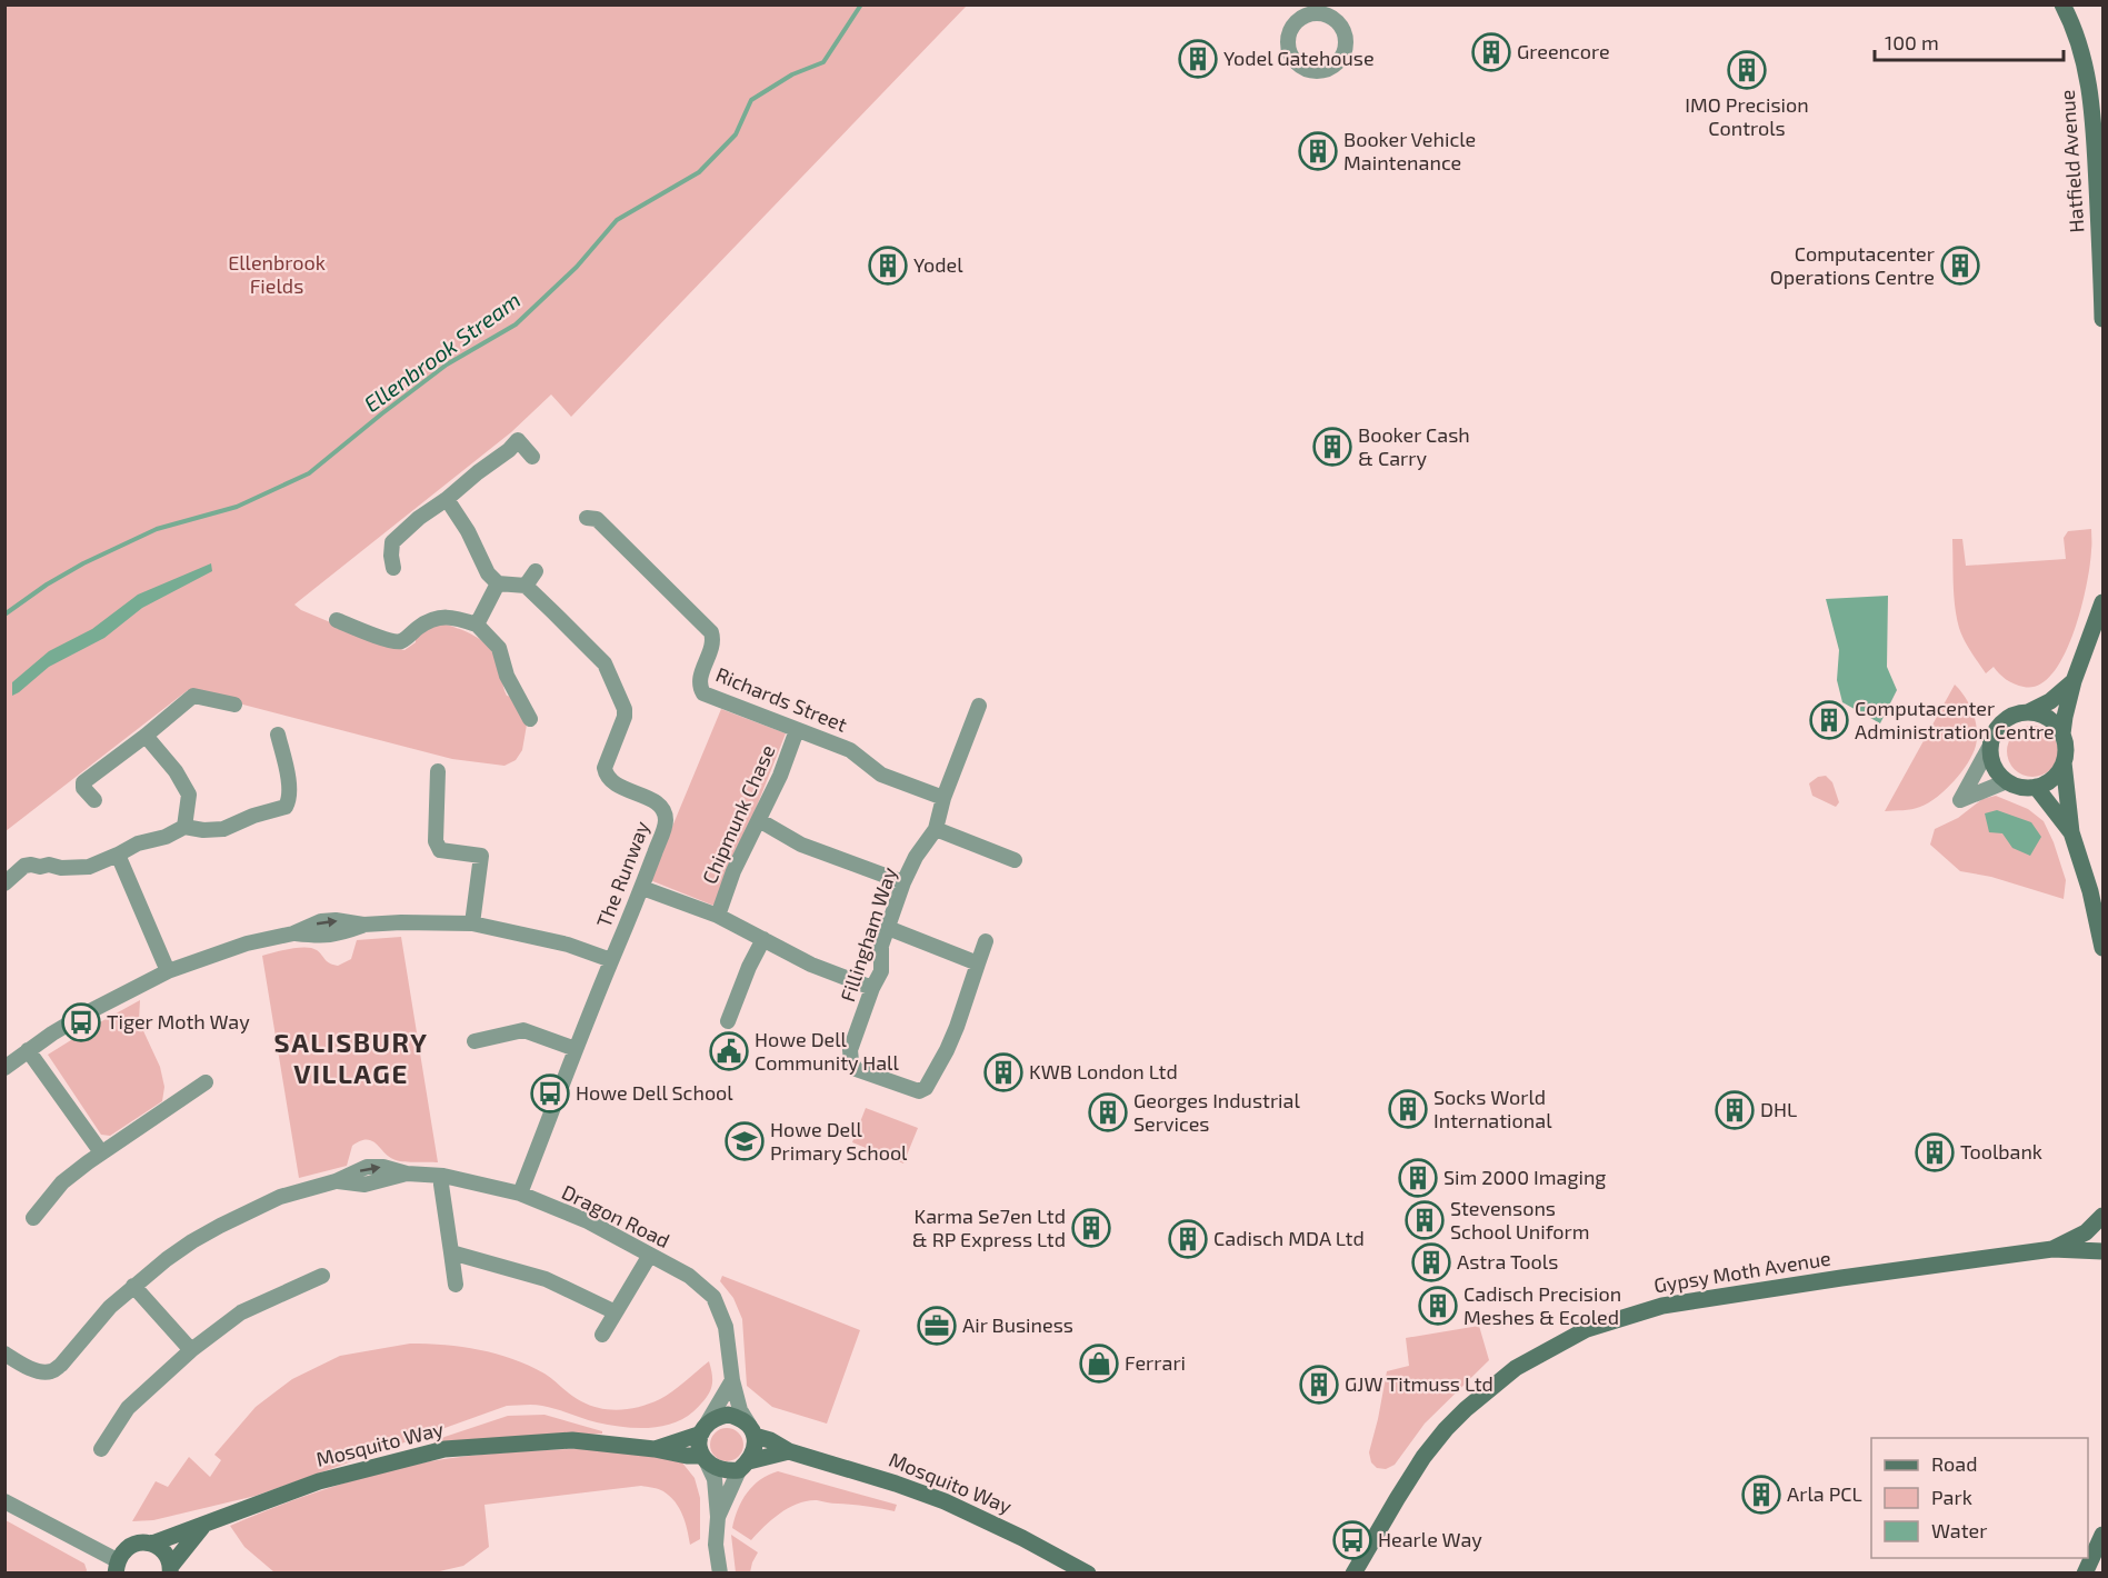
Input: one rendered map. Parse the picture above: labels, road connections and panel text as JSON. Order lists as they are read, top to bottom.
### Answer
{
  "streets": {
    "street": [
      "Hatfield Avenue",
      "Richards Street",
      "Chipmunk Chase",
      "The Runway",
      "Fillingham Way",
      "Dragon Road",
      "Gypsy Moth Avenue",
      "Mosquito Way"
    ]
  },
  "crossings": [
    ["Richards Street", "Chipmunk Chase"],
    ["Richards Street", "Fillingham Way"],
    ["The Runway", "Dragon Road"],
    ["Dragon Road", "Mosquito Way"]
  ],
  "districts": ["SALISBURY VILLAGE"],
  "water": ["Ellenbrook Stream"],
  "parks": ["Ellenbrook Fields"],
  "places": {
    "building": [
      "Greencore",
      "Yodel Gatehouse",
      "IMO Precision Controls",
      "Booker Vehicle Maintenance",
      "Yodel",
      "Computacenter Operations Centre",
      "Booker Cash & Carry",
      "Computacenter Administration Centre",
      "KWB London Ltd",
      "Socks World International",
      "DHL",
      "Georges Industrial Services",
      "Toolbank",
      "Sim 2000 Imaging",
      "Stevensons School Uniform",
      "Karma Se7en Ltd & RP Express Ltd",
      "Cadisch MDA Ltd",
      "Astra Tools",
      "Cadisch Precision Meshes & Ecoled",
      "GJW Titmuss Ltd",
      "Arla PCL"
    ],
    "bus stop": ["Tiger Moth Way", "Howe Dell School", "Hearle Way"],
    "public building": ["Howe Dell Community Hall"],
    "school or university": ["Howe Dell Primary School"],
    "office": ["Air Business"],
    "shop": ["Ferrari"]
  },
  "legend": ["Road", "Park", "Water"],
  "scale_bar": "100 m"
}
